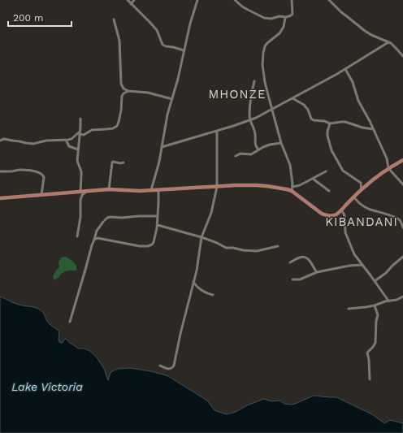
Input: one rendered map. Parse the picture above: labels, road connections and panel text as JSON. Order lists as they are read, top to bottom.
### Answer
{
  "districts": ["MHONZE", "KIBANDANI"],
  "water": ["Lake Victoria"],
  "scale_bar": "200 m"
}
